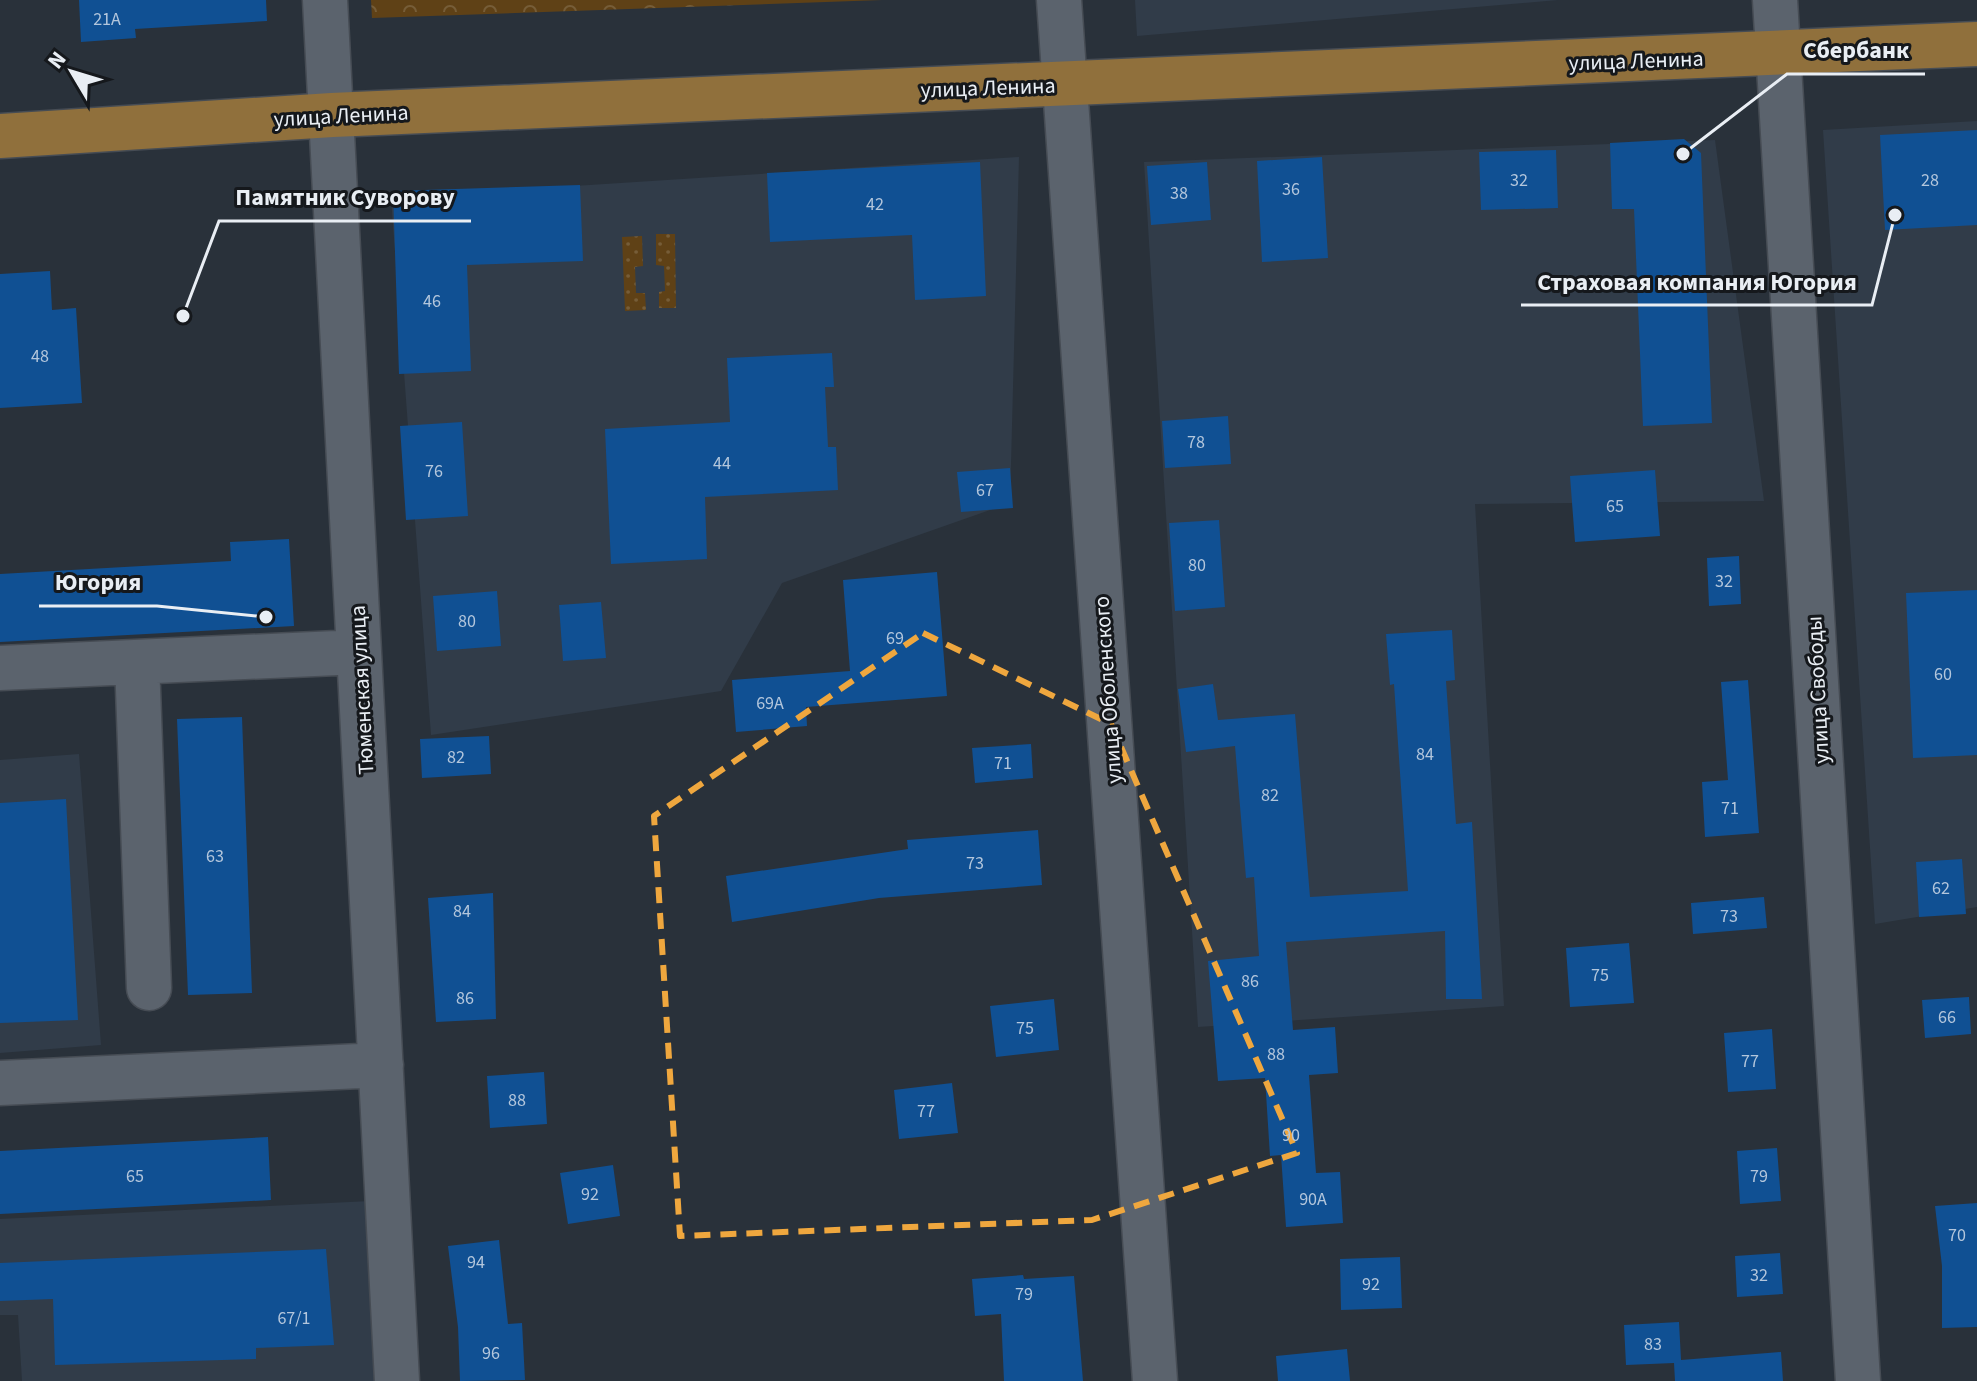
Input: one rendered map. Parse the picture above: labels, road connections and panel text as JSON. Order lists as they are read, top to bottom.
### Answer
{
  "streets": {
    "main road": ["улица Ленина"],
    "street": ["Тюменская улица", "улица Оболенского", "улица Свободы"]
  },
  "crossings": [
    ["улица Ленина", "Тюменская улица"],
    ["улица Ленина", "улица Оболенского"],
    ["улица Ленина", "улица Свободы"]
  ],
  "places": [
    "Сбербанк",
    "Страховая компания Югория",
    "Памятник Суворову",
    "Югория"
  ],
  "house_numbers": [
    "21А",
    "32",
    "28",
    "36",
    "38",
    "42",
    "46",
    "48",
    "78",
    "44",
    "76",
    "67",
    "65",
    "80",
    "32",
    "80",
    "69",
    "60",
    "69А",
    "84",
    "82",
    "71",
    "82",
    "71",
    "63",
    "73",
    "62",
    "84",
    "73",
    "75",
    "86",
    "86",
    "66",
    "75",
    "88",
    "77",
    "88",
    "77",
    "90",
    "65",
    "79",
    "92",
    "90А",
    "70",
    "94",
    "32",
    "92",
    "79",
    "67/1",
    "83",
    "96"
  ],
  "north": "top left"
}
